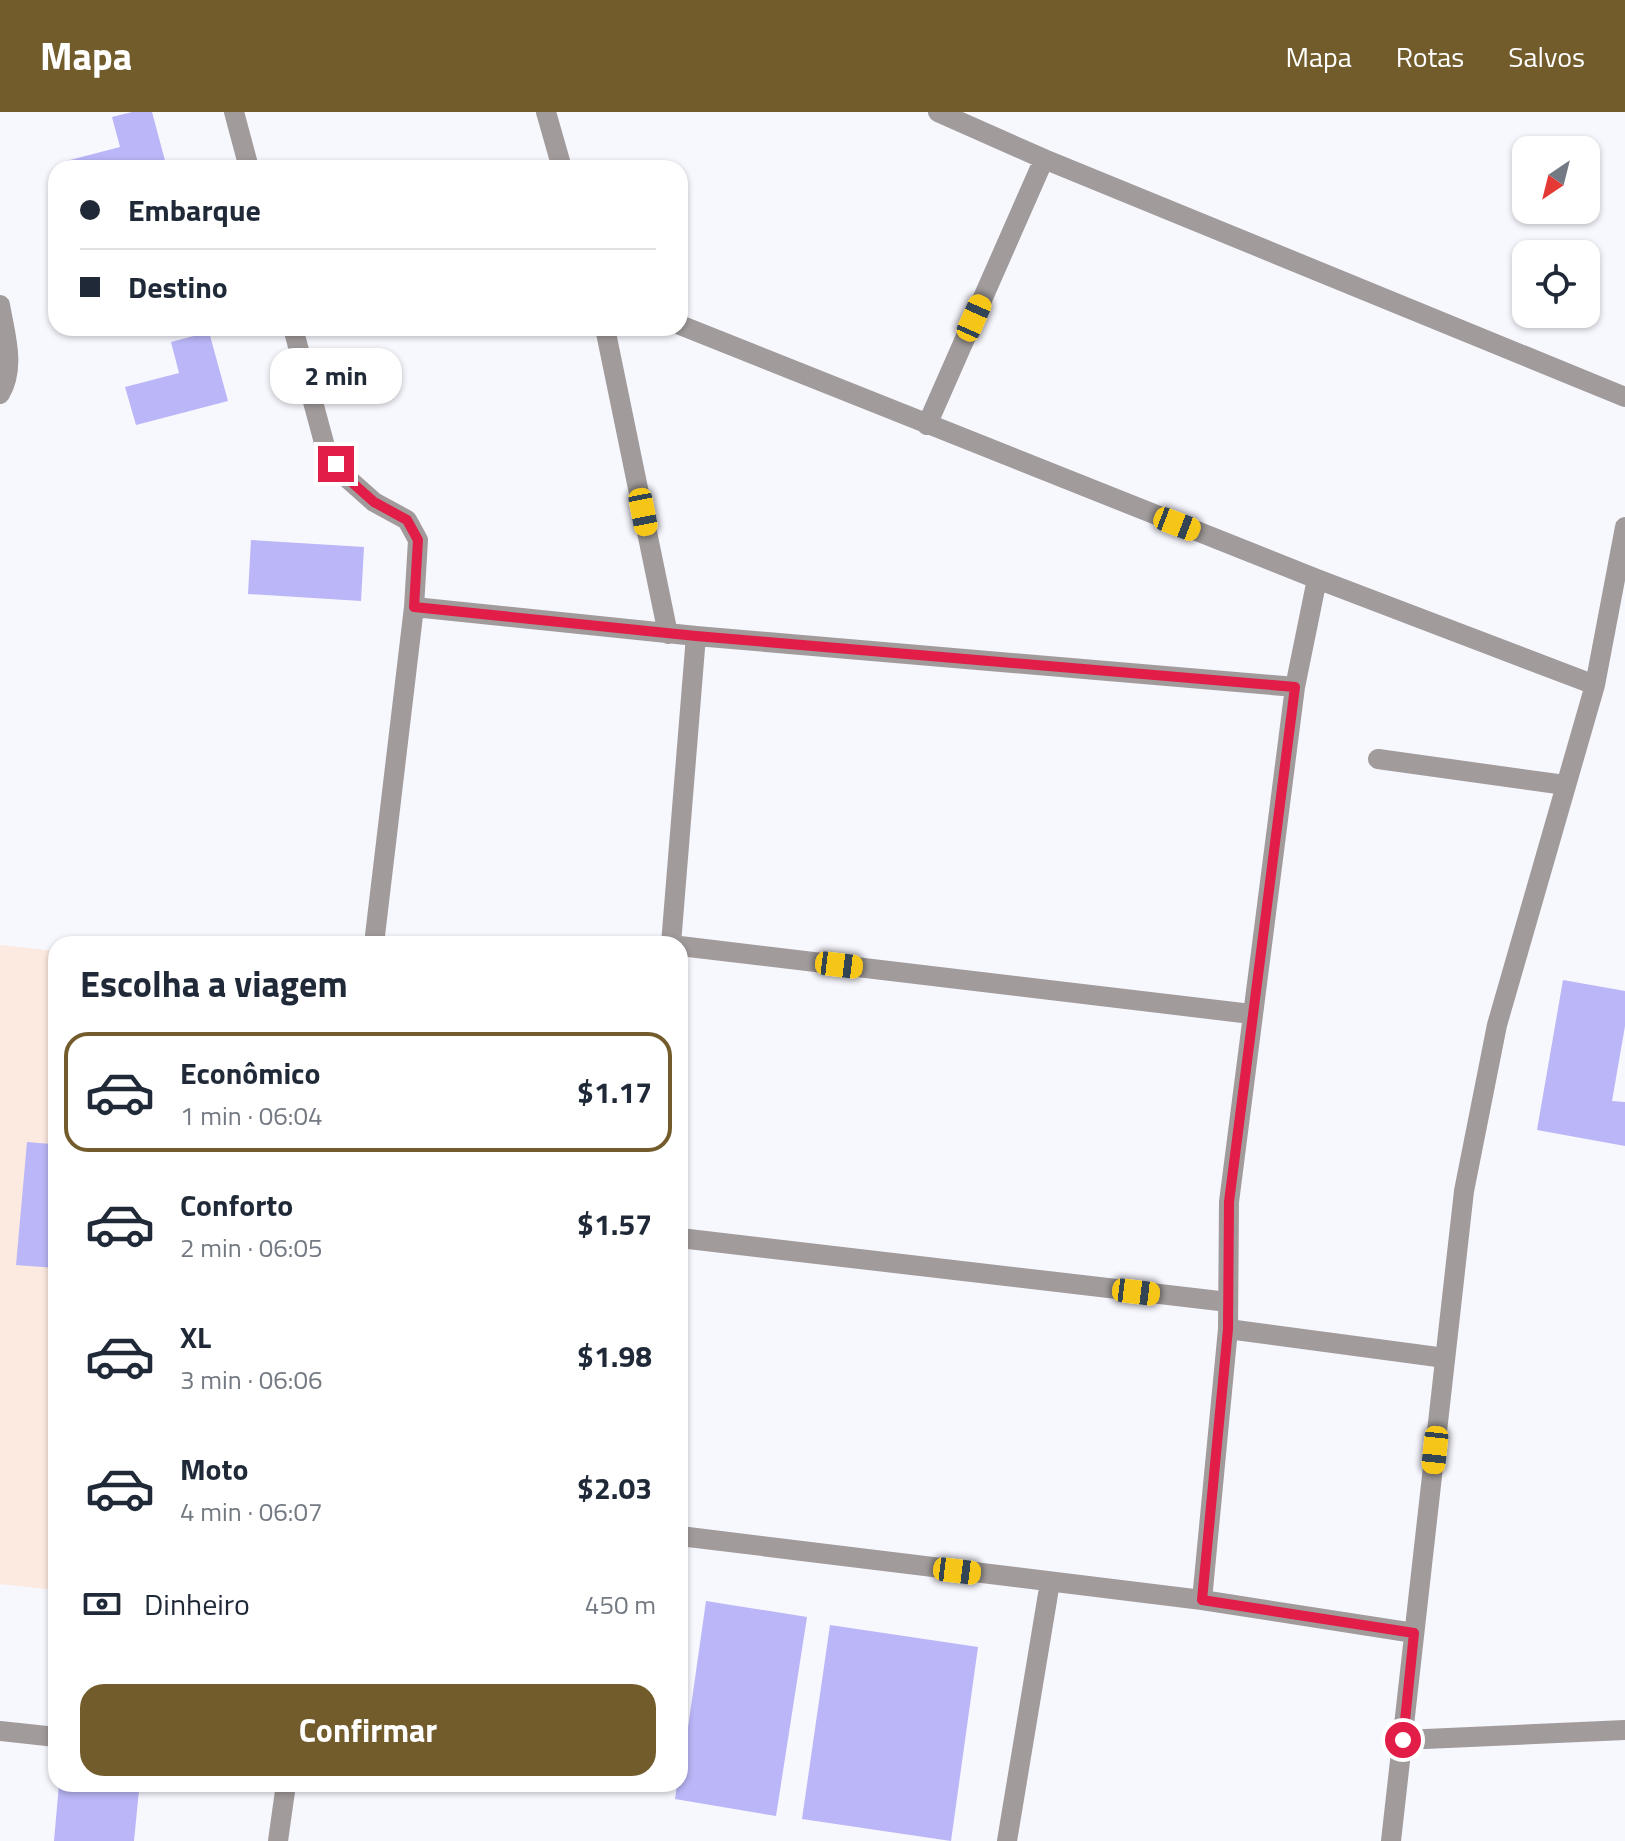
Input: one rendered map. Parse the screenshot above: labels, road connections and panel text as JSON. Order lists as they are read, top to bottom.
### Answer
{
  "north": "bottom left",
  "page": {
    "header": "Mapa",
    "nav": ["Mapa", "Rotas", "Salvos"],
    "banner": ["Embarque", "Destino"],
    "bubble": "2 min",
    "heading": "Escolha a viagem",
    "list": [
      {
        "name": "Econômico",
        "note": "1 min · 06:04",
        "value": "$1.17"
      },
      {
        "name": "Conforto",
        "note": "2 min · 06:05",
        "value": "$1.57"
      },
      {
        "name": "XL",
        "note": "3 min · 06:06",
        "value": "$1.98"
      },
      {
        "name": "Moto",
        "note": "4 min · 06:07",
        "value": "$2.03"
      }
    ],
    "pay": ["Dinheiro", "450 m"],
    "buttons": "Confirmar"
  }
}
